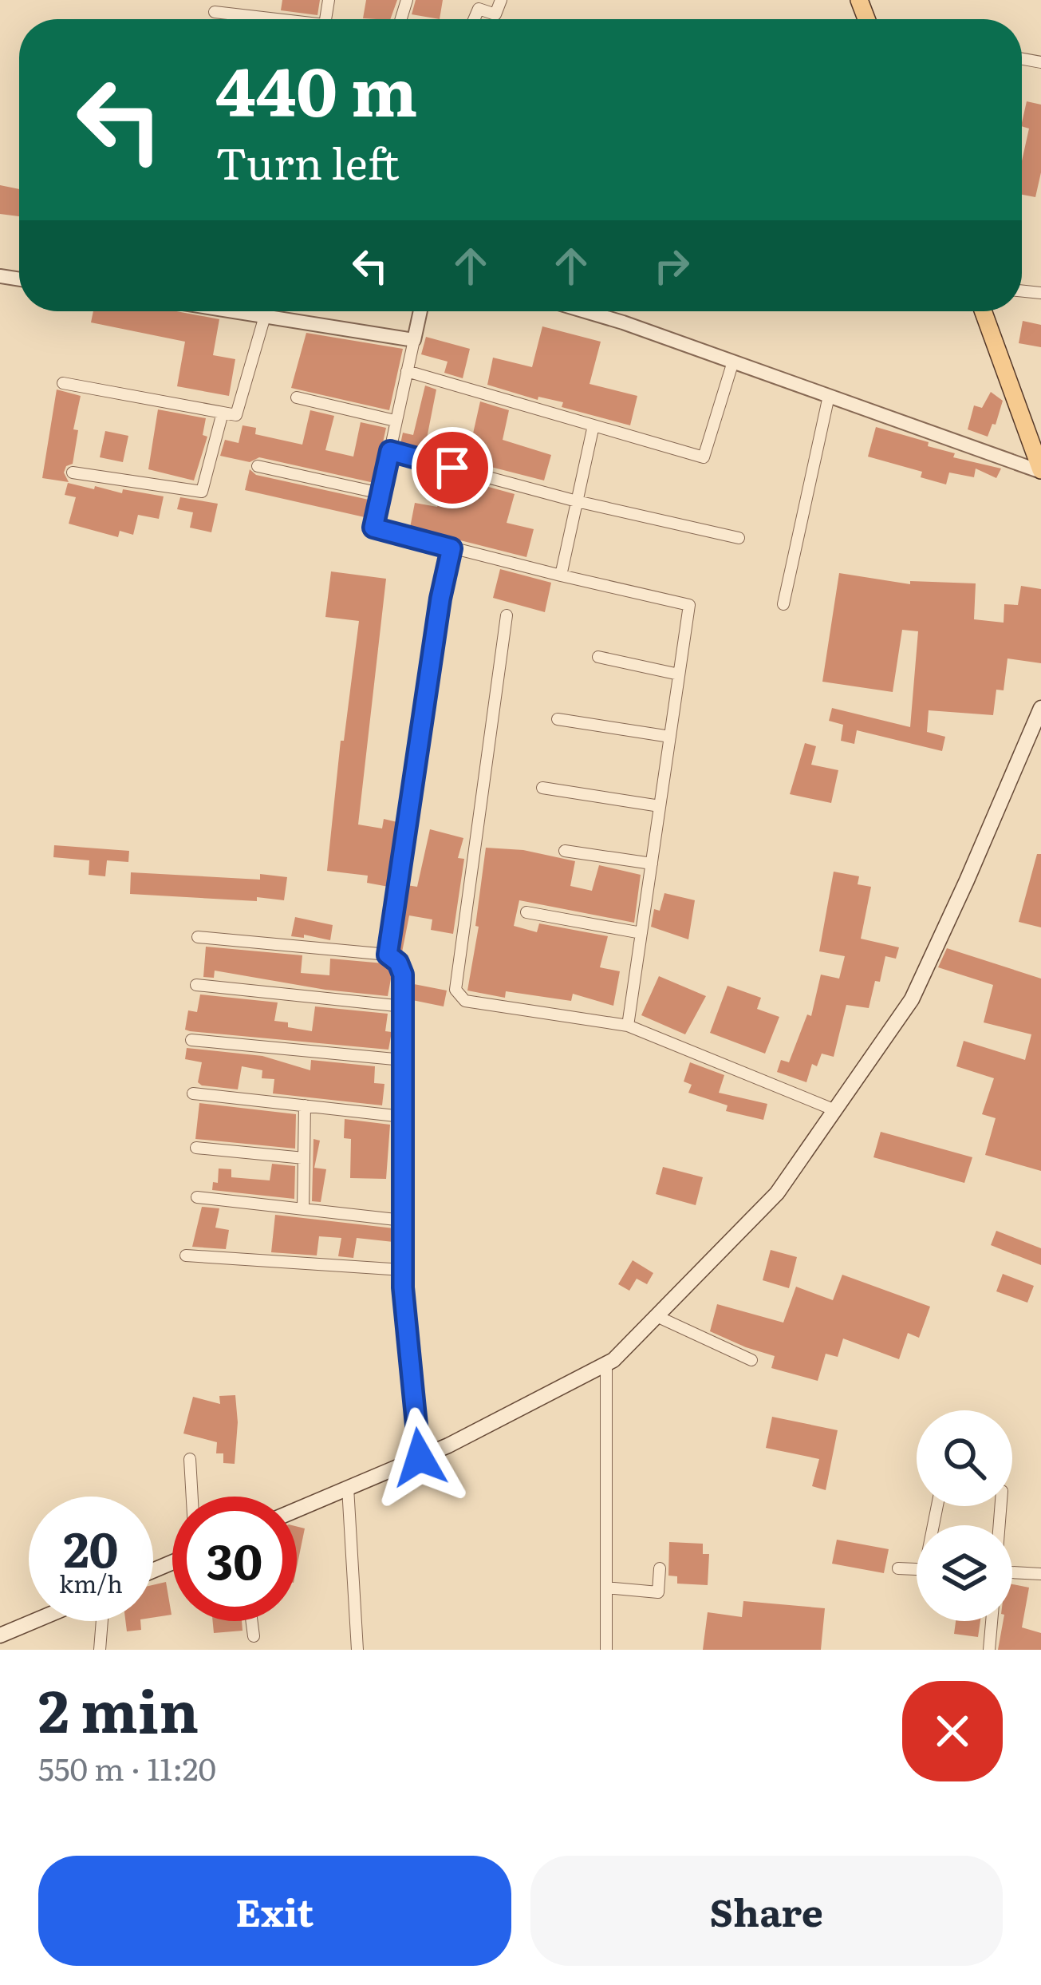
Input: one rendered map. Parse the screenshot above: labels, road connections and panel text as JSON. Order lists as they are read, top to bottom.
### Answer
{
  "page": {
    "turn": ["440 m", "Turn left"],
    "speed": "20 km/h",
    "limit": "30",
    "heading": ["2 min", "550 m · 11:20"],
    "buttons": ["Exit", "Share"]
  }
}
